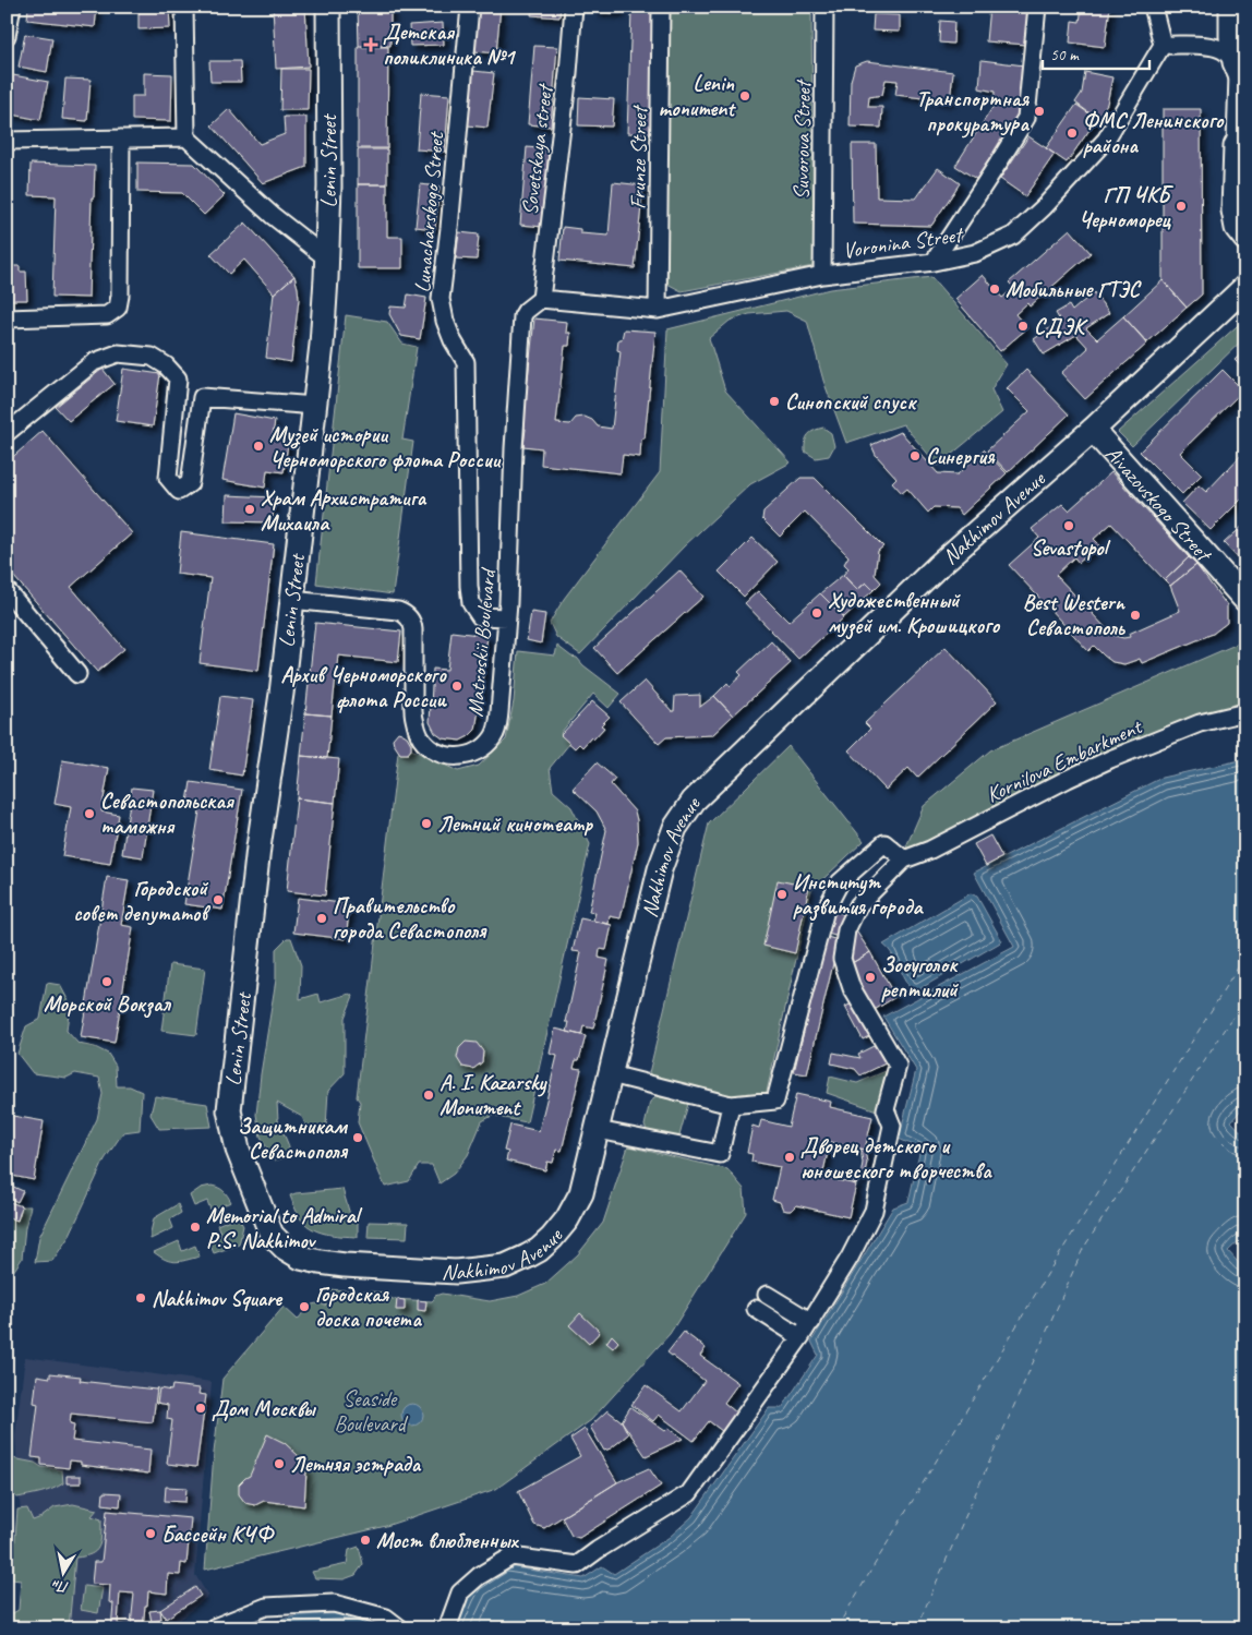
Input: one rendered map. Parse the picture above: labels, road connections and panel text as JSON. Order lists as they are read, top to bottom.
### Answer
{
  "streets": {
    "main road": ["Lenin Street", "Aivazovskogo Street", "Nakhimov Avenue"],
    "street": [
      "Suvorova Street",
      "Sovetskaya street",
      "Frunze Street",
      "Lunacharskogo Street",
      "Voronina Street",
      "Matroskii Boulevard",
      "Kornilova Embarkment"
    ]
  },
  "crossings": [
    ["Suvorova Street", "Voronina Street"],
    ["Sovetskaya street", "Voronina Street"],
    ["Sovetskaya street", "Matroskii Boulevard"],
    ["Frunze Street", "Voronina Street"],
    ["Lenin Street", "Nakhimov Avenue"],
    ["Lenin Street", "Matroskii Boulevard"],
    ["Lunacharskogo Street", "Matroskii Boulevard"],
    ["Voronina Street", "Matroskii Boulevard"],
    ["Aivazovskogo Street", "Nakhimov Avenue"]
  ],
  "parks": ["Seaside Boulevard"],
  "places": {
    "health": ["Детская поликлиника №1"],
    "other": [
      "Lenin monument",
      "Транспортная прокуратура",
      "ФМС Ленинского района",
      "ГП ЧКБ Черноморец",
      "Мобильные ГТЭС",
      "СДЭК",
      "Синопский спуск",
      "Музей истории Черноморского флота России",
      "Синергия",
      "Храм Архистратига Михаила",
      "Sevastopol",
      "Художественный музей им. Крошицкого",
      "Best Western Севастополь",
      "Архив Черноморского флота России",
      "Севастопольская таможня",
      "Летний кинотеатр",
      "Институт развития города",
      "Городской совет депутатов",
      "Правительство города Севастополя",
      "Зооуголок рептилий",
      "Морской Вокзал",
      "A. I. Kazarsky Monument",
      "Защитникам Севастополя",
      "Дворец детского и юношеского творчества",
      "Memorial to Admiral P.S. Nakhimov",
      "Nakhimov Square",
      "Городская доска почета",
      "Дом Москвы",
      "Летняя эстрада",
      "Бассейн КЧФ",
      "Мост влюбленных"
    ]
  },
  "scale_bar": "50 m",
  "north": "bottom"
}
